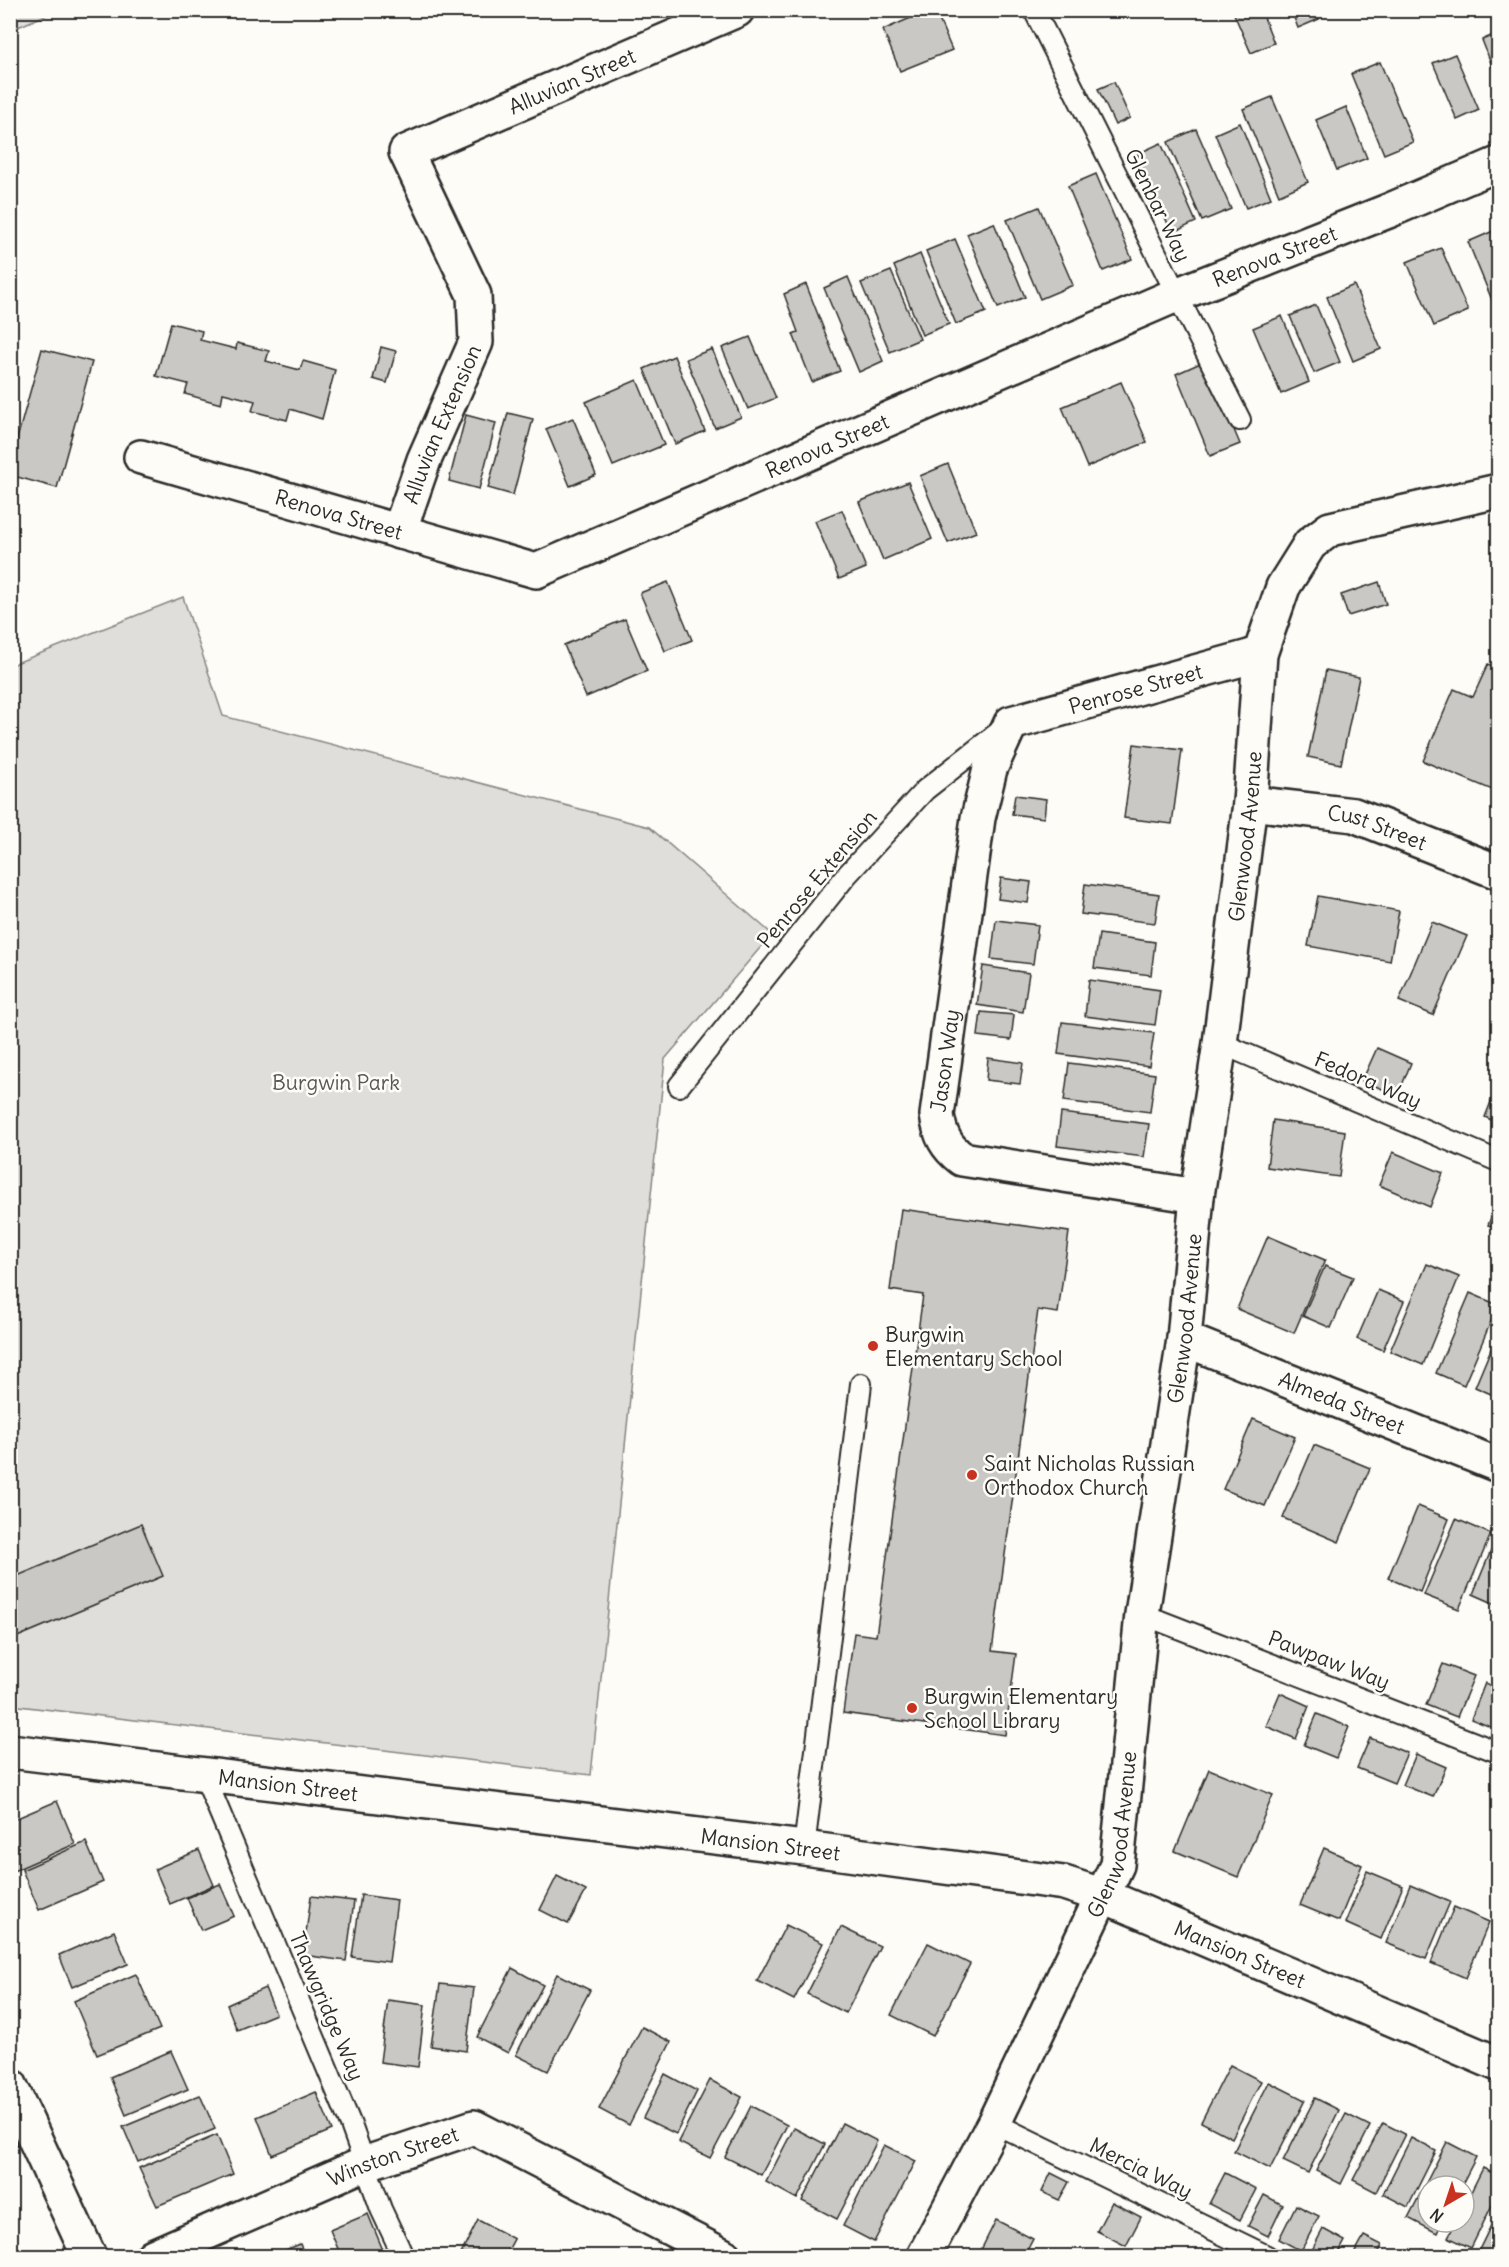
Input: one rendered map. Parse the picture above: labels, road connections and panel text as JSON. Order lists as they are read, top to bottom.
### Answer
{
  "streets": {
    "street": [
      "Alluvian Street",
      "Renova Street",
      "Alluvian Extension",
      "Penrose Street",
      "Cust Street",
      "Glenwood Avenue",
      "Jason Way",
      "Almeda Street",
      "Mansion Street",
      "Winston Street"
    ],
    "lane": [
      "Glenbar Way",
      "Penrose Extension",
      "Fedora Way",
      "Pawpaw Way",
      "Thawgridge Way",
      "Mercia Way"
    ]
  },
  "crossings": [
    ["Alluvian Street", "Alluvian Extension"],
    ["Glenbar Way", "Renova Street"],
    ["Renova Street", "Alluvian Extension"],
    ["Penrose Street", "Glenwood Avenue"],
    ["Penrose Street", "Penrose Extension"],
    ["Penrose Street", "Jason Way"],
    ["Cust Street", "Glenwood Avenue"],
    ["Glenwood Avenue", "Jason Way"],
    ["Glenwood Avenue", "Fedora Way"],
    ["Glenwood Avenue", "Almeda Street"],
    ["Glenwood Avenue", "Pawpaw Way"],
    ["Glenwood Avenue", "Mansion Street"],
    ["Glenwood Avenue", "Mercia Way"],
    ["Penrose Extension", "Jason Way"],
    ["Mansion Street", "Thawgridge Way"],
    ["Thawgridge Way", "Winston Street"]
  ],
  "parks": ["Burgwin Park"],
  "places": ["Burgwin Elementary School", "Saint Nicholas Russian Orthodox Church", "Burgwin Elementary School Library"],
  "north": "bottom left"
}
